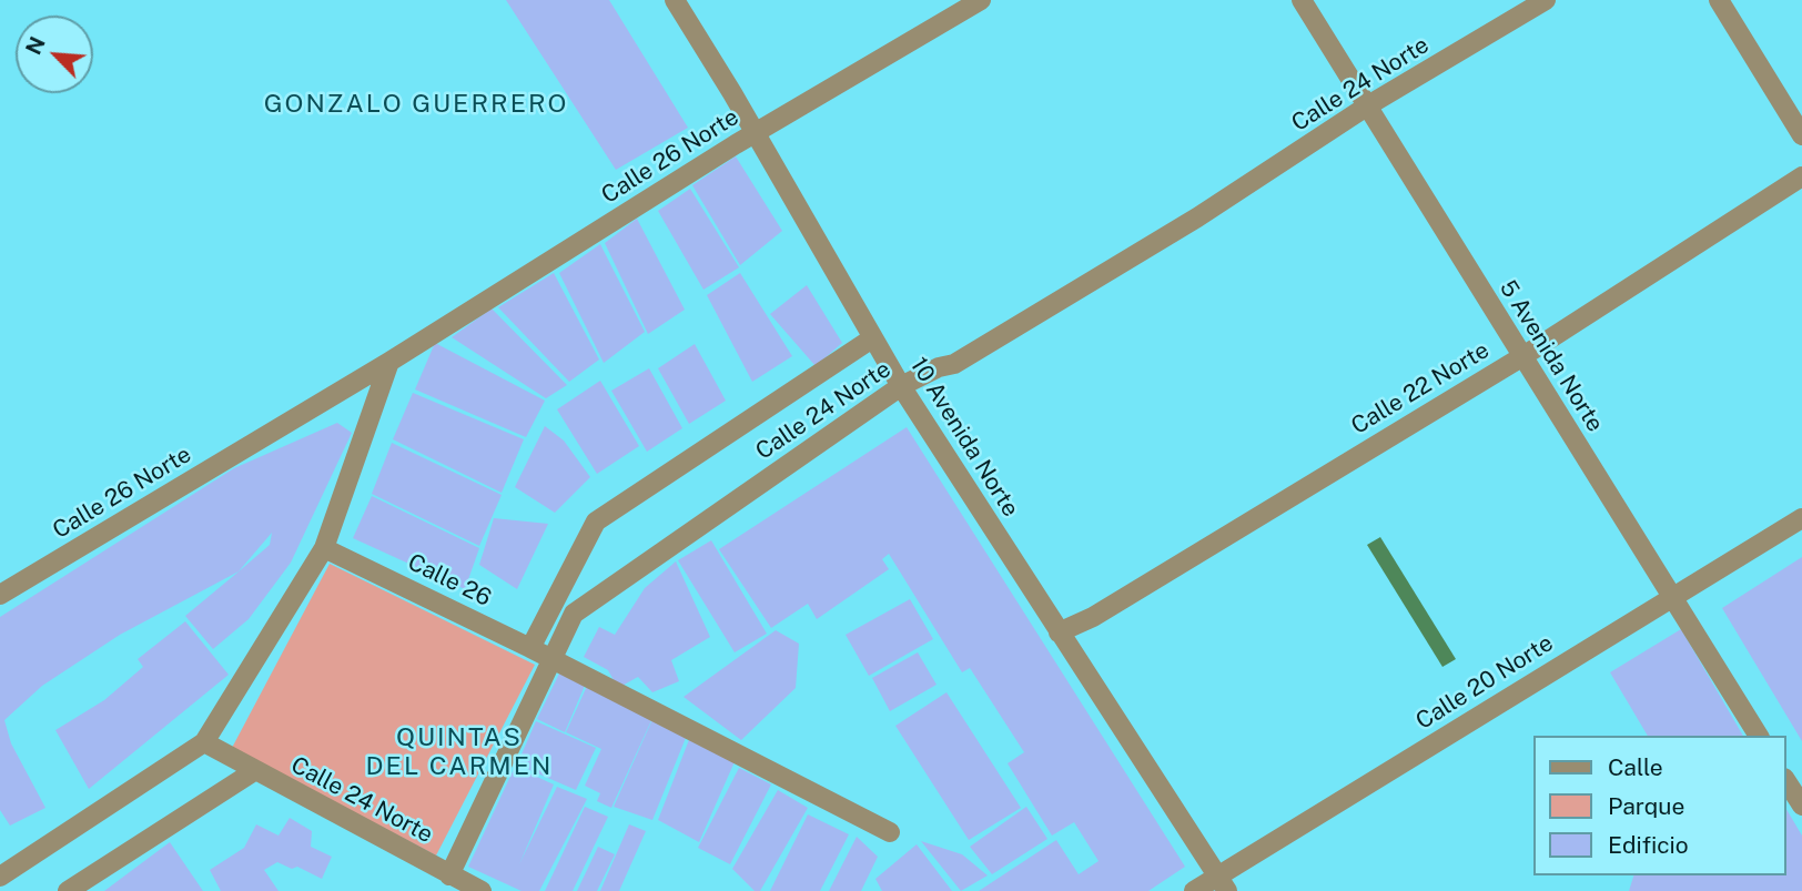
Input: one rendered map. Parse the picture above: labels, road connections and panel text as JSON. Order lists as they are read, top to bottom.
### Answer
{
  "streets": {
    "street": [
      "Calle 24 Norte",
      "Calle 26 Norte",
      "5 Avenida Norte",
      "Calle 22 Norte",
      "10 Avenida Norte",
      "Calle 26",
      "Calle 20 Norte"
    ]
  },
  "crossings": [
    ["Calle 24 Norte", "5 Avenida Norte"],
    ["Calle 24 Norte", "10 Avenida Norte"],
    ["Calle 24 Norte", "Calle 26"],
    ["Calle 26 Norte", "10 Avenida Norte"],
    ["5 Avenida Norte", "Calle 22 Norte"],
    ["5 Avenida Norte", "Calle 20 Norte"],
    ["Calle 22 Norte", "10 Avenida Norte"],
    ["10 Avenida Norte", "Calle 20 Norte"]
  ],
  "districts": ["GONZALO GUERRERO", "QUINTAS DEL CARMEN"],
  "legend": ["Calle", "Parque", "Edificio"],
  "north": "top left"
}
